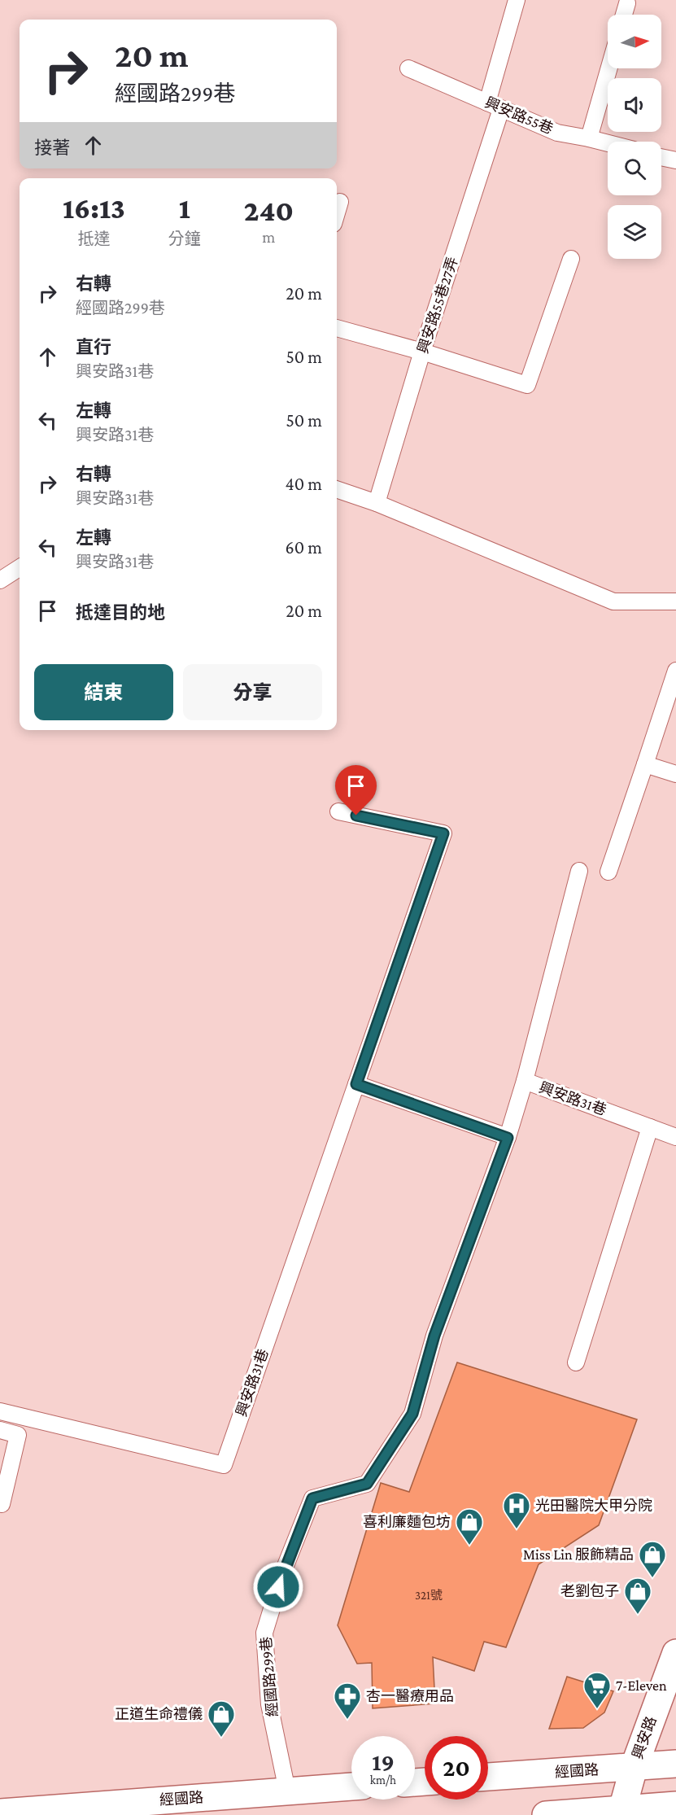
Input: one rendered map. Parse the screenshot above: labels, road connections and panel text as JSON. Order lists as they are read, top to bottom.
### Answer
{
  "streets": {
    "main road": ["興安路", "經國路"],
    "lane": [
      "興安路55巷",
      "興安路55巷27弄",
      "興安路31巷",
      "經國路299巷"
    ]
  },
  "crossings": [
    ["興安路55巷", "興安路55巷27弄"],
    ["興安路31巷", "經國路299巷"],
    ["經國路299巷", "經國路"],
    ["興安路", "經國路"]
  ],
  "places": {
    "hospital": ["光田醫院大甲分院"],
    "shop": [
      "喜利廉麵包坊",
      "Miss Lin 服飾精品",
      "老劉包子",
      "正道生命禮儀"
    ],
    "supermarket": ["7-Eleven"],
    "pharmacy": ["杏一醫療用品"]
  },
  "house_numbers": ["321號"],
  "north": "right",
  "page": {
    "turn": ["20 m", "經國路299巷"],
    "then": "接著",
    "eta": [
      "16:13",
      "抵達",
      "1",
      "分鐘",
      "240",
      "m"
    ],
    "list": [
      {
        "name": "右轉",
        "note": "經國路299巷",
        "value": "20 m"
      },
      {
        "name": "直行",
        "note": "興安路31巷",
        "value": "50 m"
      },
      {
        "name": "左轉",
        "note": "興安路31巷",
        "value": "50 m"
      },
      {
        "name": "右轉",
        "note": "興安路31巷",
        "value": "40 m"
      },
      {
        "name": "左轉",
        "note": "興安路31巷",
        "value": "60 m"
      },
      {
        "name": "抵達目的地",
        "value": "20 m"
      }
    ],
    "buttons": ["結束", "分享"],
    "speed": "19 km/h",
    "limit": "20"
  }
}
